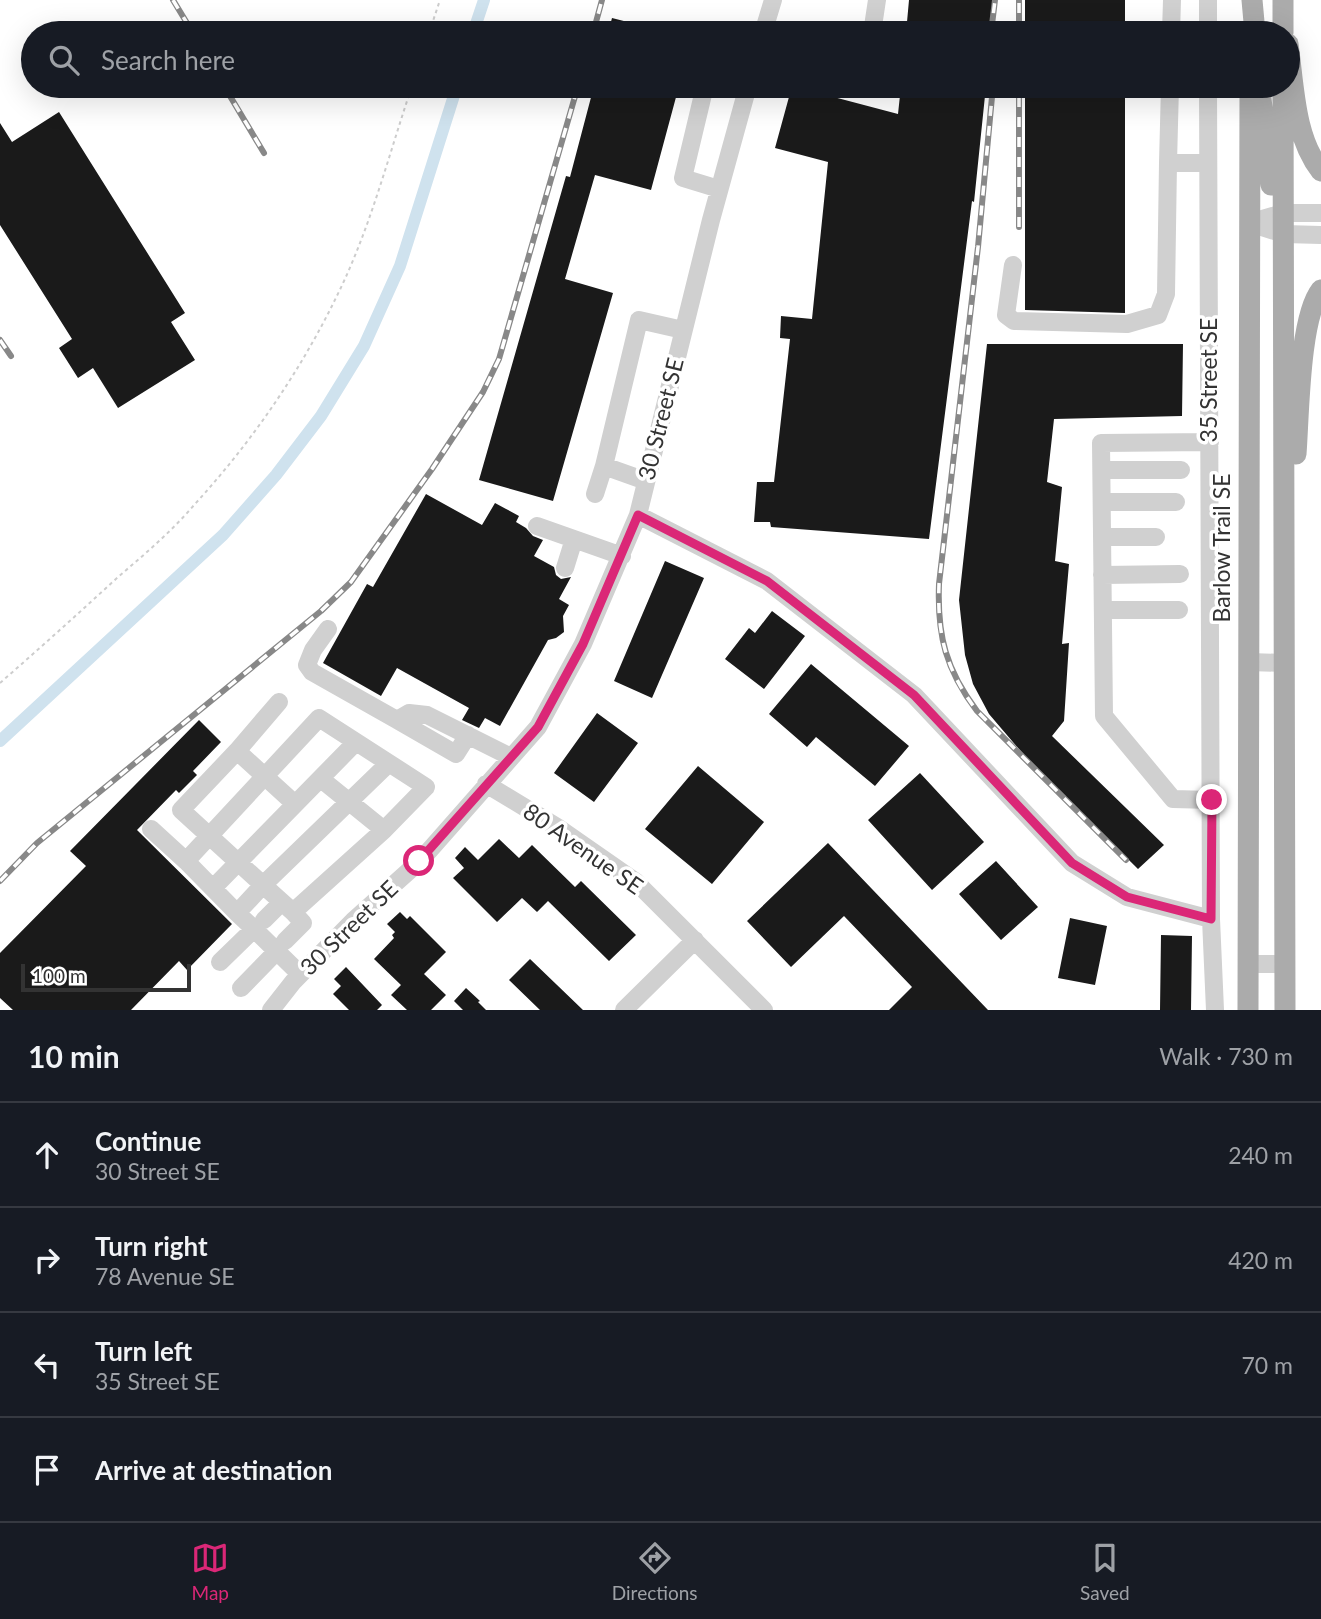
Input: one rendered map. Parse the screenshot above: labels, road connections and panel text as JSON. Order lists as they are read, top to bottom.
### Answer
{
  "streets": {
    "main road": ["Barlow Trail SE"],
    "street": ["35 Street SE", "30 Street SE", "80 Avenue SE"]
  },
  "crossings": [
    ["30 Street SE", "80 Avenue SE"]
  ],
  "scale_bar": "100 m",
  "page": {
    "search": "Search here",
    "scale": "100 m",
    "heading": ["10 min", "Walk · 730 m"],
    "list": [
      ["Continue", "30 Street SE", "240 m"],
      ["Turn right", "78 Avenue SE", "420 m"],
      ["Turn left", "35 Street SE", "70 m"],
      "Arrive at destination"
    ],
    "nav": ["Map", "Directions", "Saved"]
  }
}
